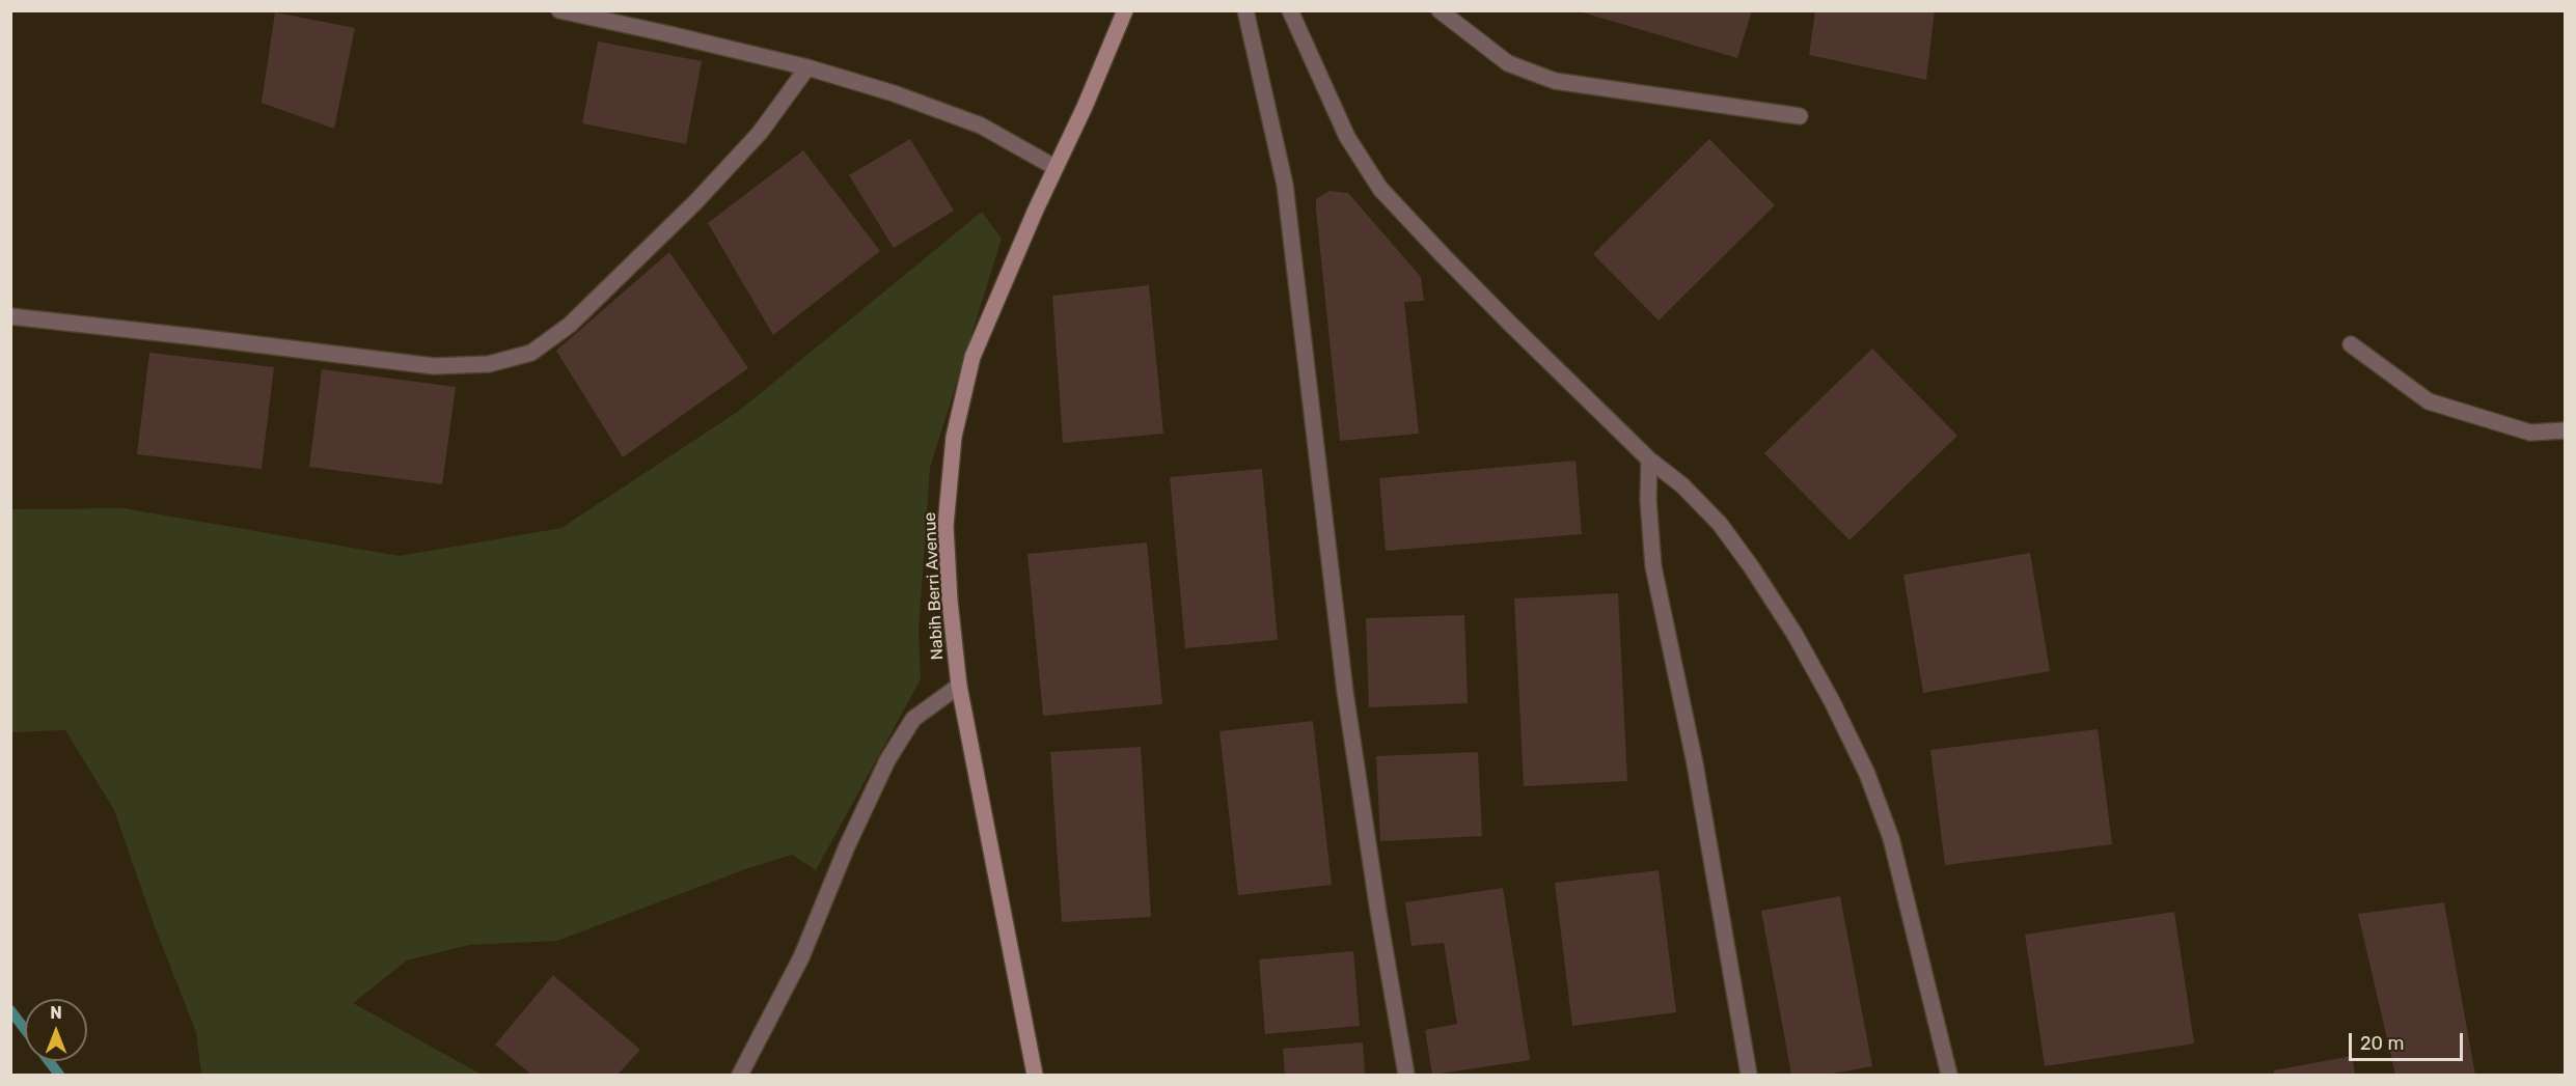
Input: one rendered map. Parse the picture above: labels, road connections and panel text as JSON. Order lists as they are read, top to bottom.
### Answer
{
  "streets": {
    "street": ["Nabih Berri Avenue"]
  },
  "scale_bar": "20 m",
  "north": "top"
}
